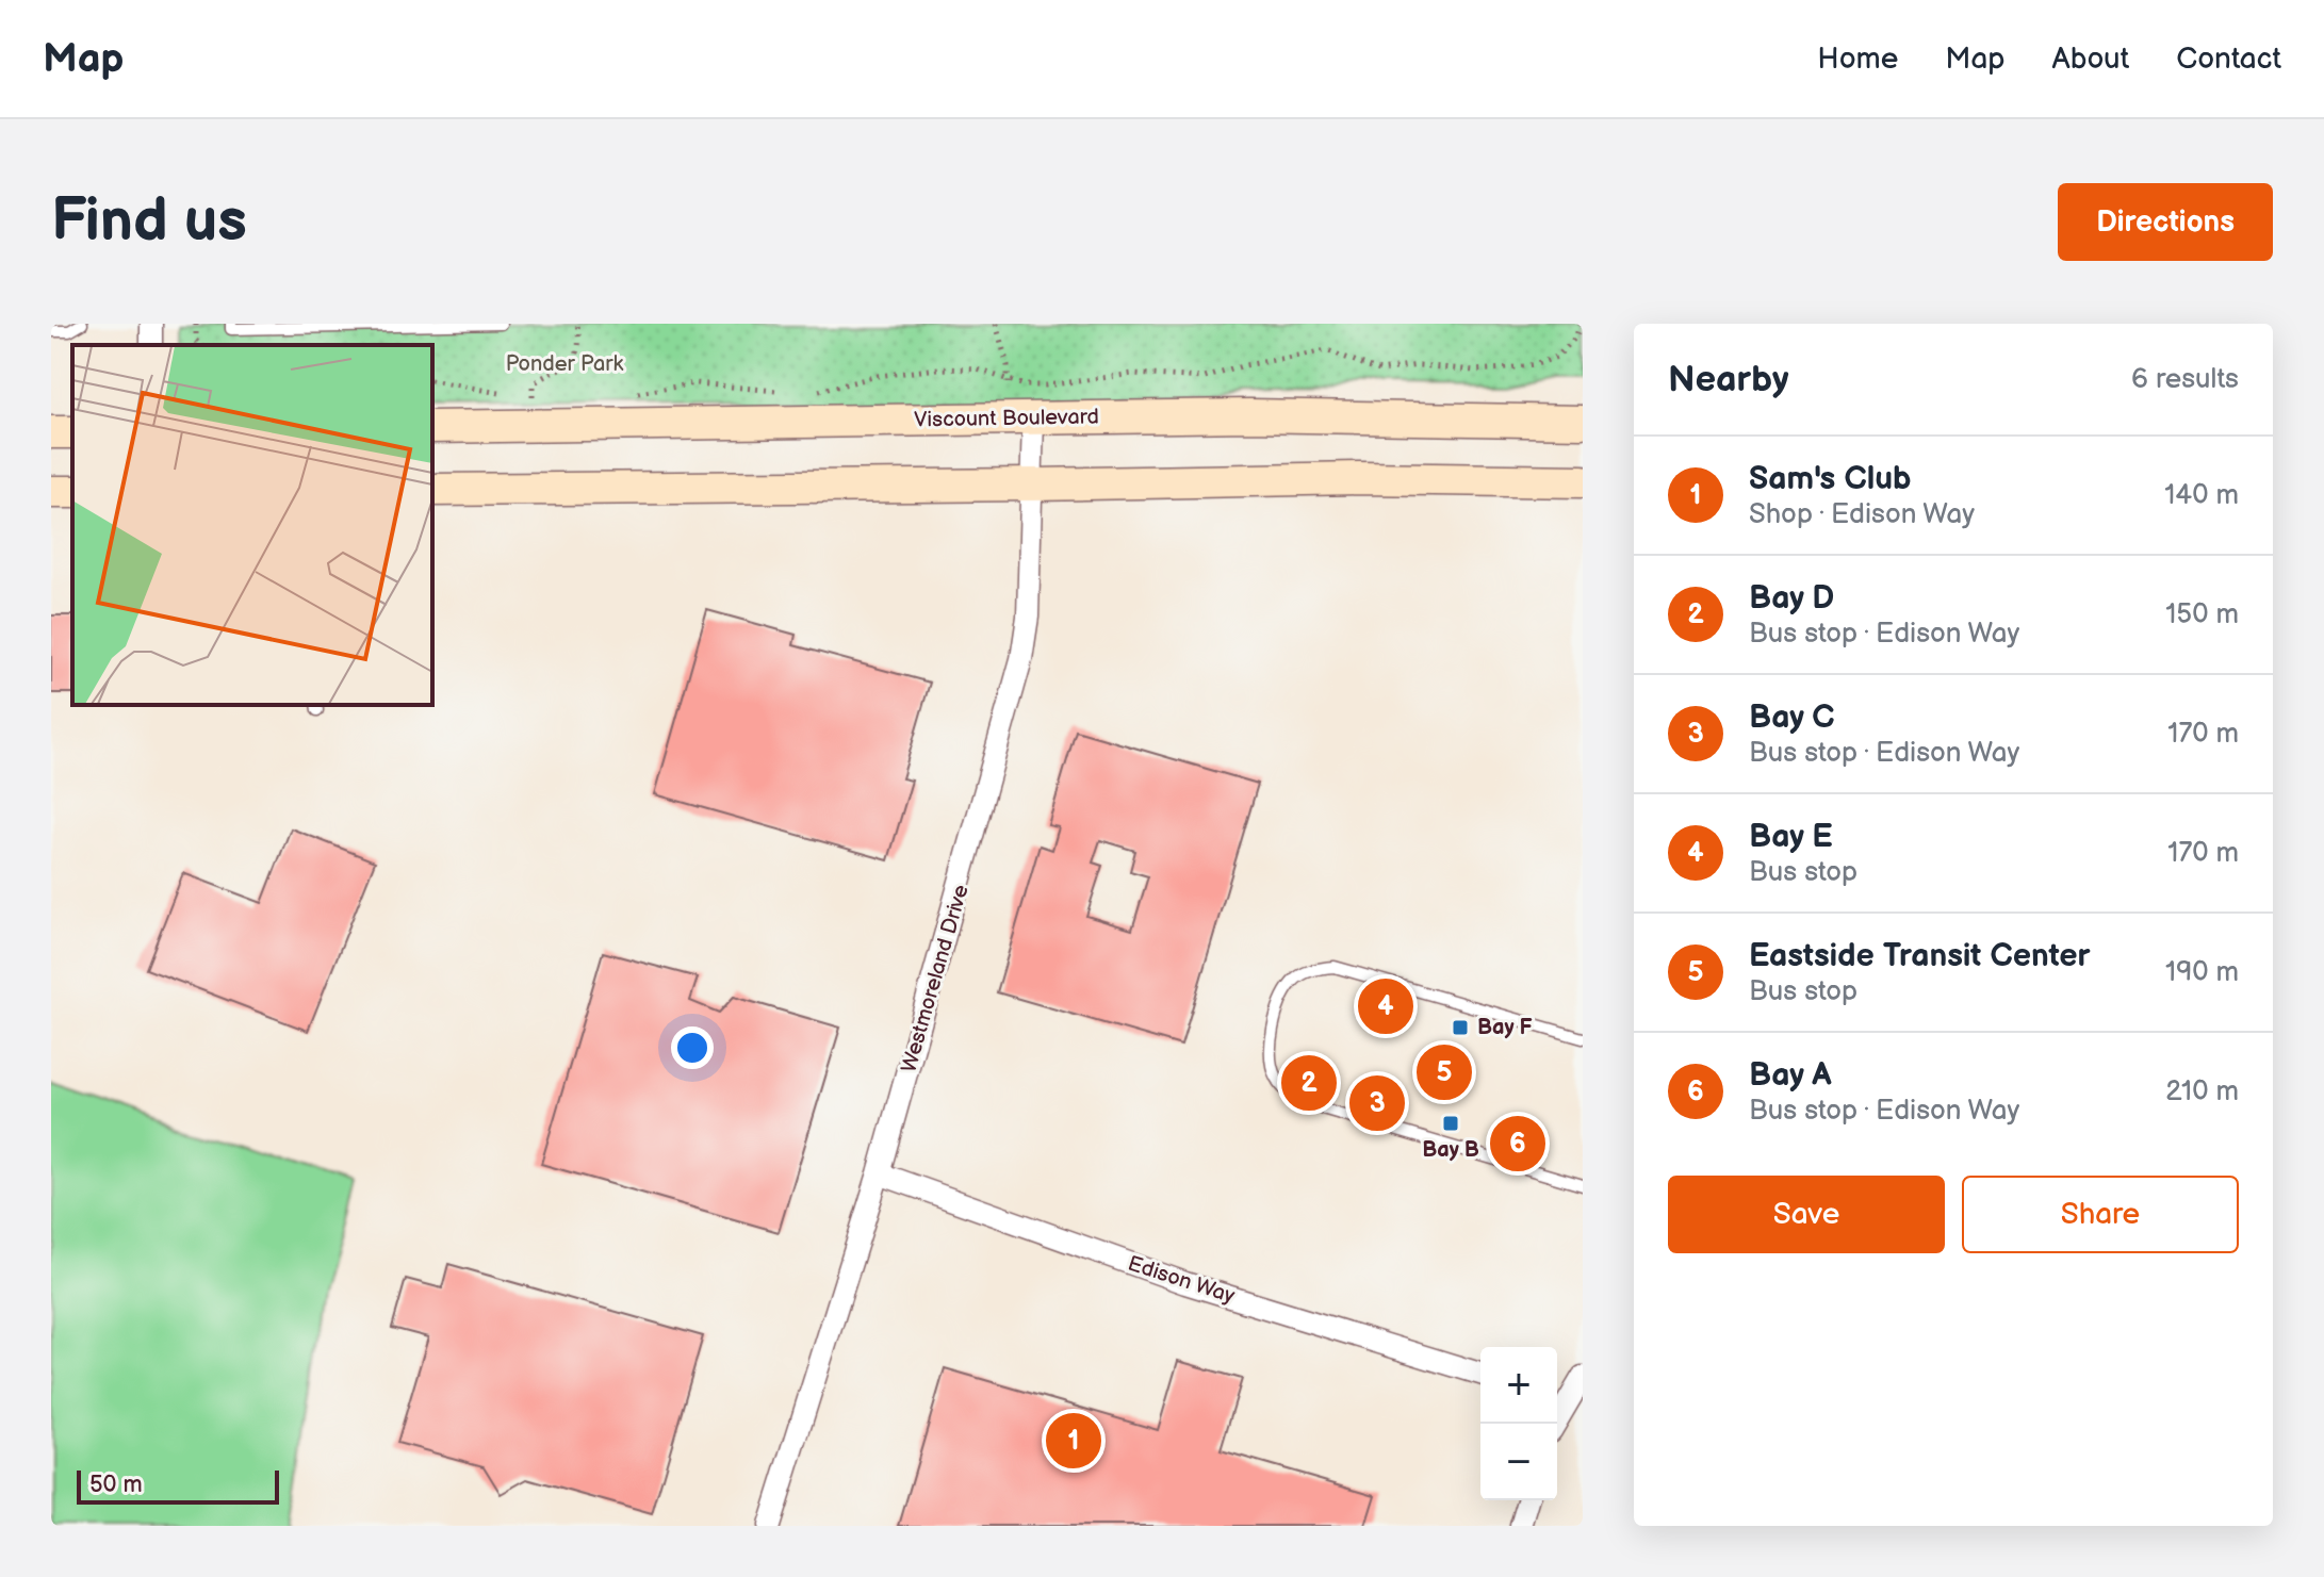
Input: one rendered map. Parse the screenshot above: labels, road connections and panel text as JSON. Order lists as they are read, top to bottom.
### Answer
{
  "streets": {
    "main road": ["Viscount Boulevard"],
    "street": ["Westmoreland Drive", "Edison Way"]
  },
  "crossings": [
    ["Viscount Boulevard", "Westmoreland Drive"],
    ["Westmoreland Drive", "Edison Way"]
  ],
  "parks": ["Ponder Park"],
  "places": {
    "transit": ["Bay F", "Bay B"]
  },
  "scale_bar": "50 m",
  "page": {
    "header": "Map",
    "nav": [
      "Home",
      "Map",
      "About",
      "Contact"
    ],
    "buttons": [
      "Directions",
      ["Save", "Share"]
    ],
    "title": "Find us",
    "heading": ["Nearby", "6 results"],
    "list": [
      {
        "mark": "1",
        "name": "Sam's Club",
        "note": "Shop · Edison Way",
        "value": "140 m"
      },
      {
        "mark": "2",
        "name": "Bay D",
        "note": "Bus stop · Edison Way",
        "value": "150 m"
      },
      {
        "mark": "3",
        "name": "Bay C",
        "note": "Bus stop · Edison Way",
        "value": "170 m"
      },
      {
        "mark": "4",
        "name": "Bay E",
        "note": "Bus stop",
        "value": "170 m"
      },
      {
        "mark": "5",
        "name": "Eastside Transit Center",
        "note": "Bus stop",
        "value": "190 m"
      },
      {
        "mark": "6",
        "name": "Bay A",
        "note": "Bus stop · Edison Way",
        "value": "210 m"
      }
    ],
    "pins": [
      "4",
      "5",
      "2",
      "3",
      "6",
      "1"
    ],
    "map_buttons": ["+", "−"],
    "scale": "50 m"
  }
}
